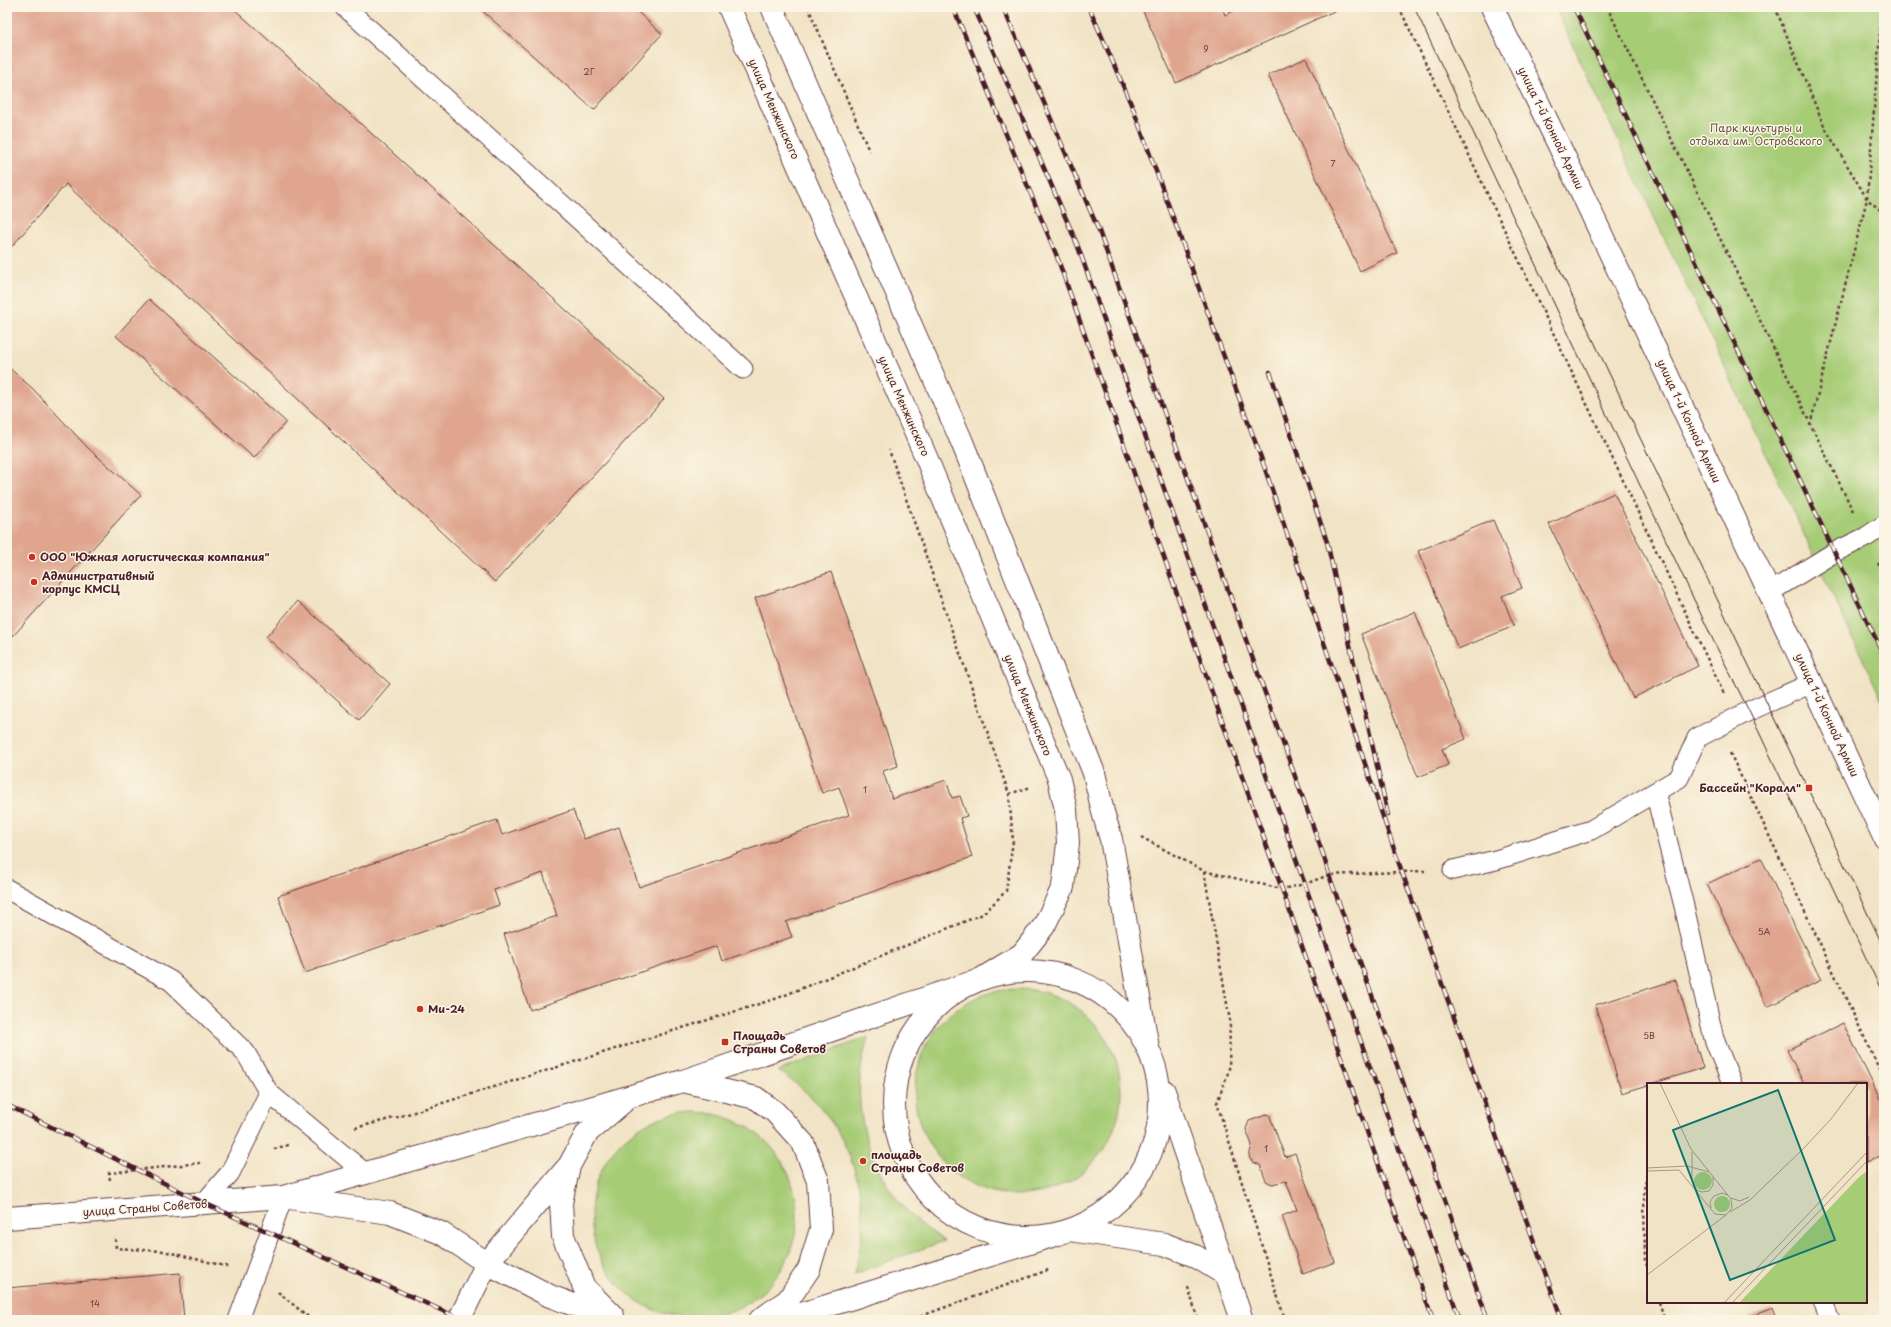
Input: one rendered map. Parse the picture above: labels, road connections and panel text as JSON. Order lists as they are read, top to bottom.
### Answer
{
  "streets": {
    "main road": ["улица Менжинского", "улица 1-й Конной Армии", "улица Страны Советов"]
  },
  "parks": ["Парк культуры и отдыха им. Островского"],
  "places": {
    "other": [
      "ООО \"Южная логистическая компания\"",
      "Административный корпус КМСЦ",
      "Ми-24",
      "площадь Страны Советов"
    ],
    "transit": ["Бассейн \"Коралл\"", "Площадь Страны Советов"]
  },
  "house_numbers": [
    "9",
    "2Г",
    "7",
    "1",
    "5А",
    "5В",
    "1",
    "14"
  ]
}
